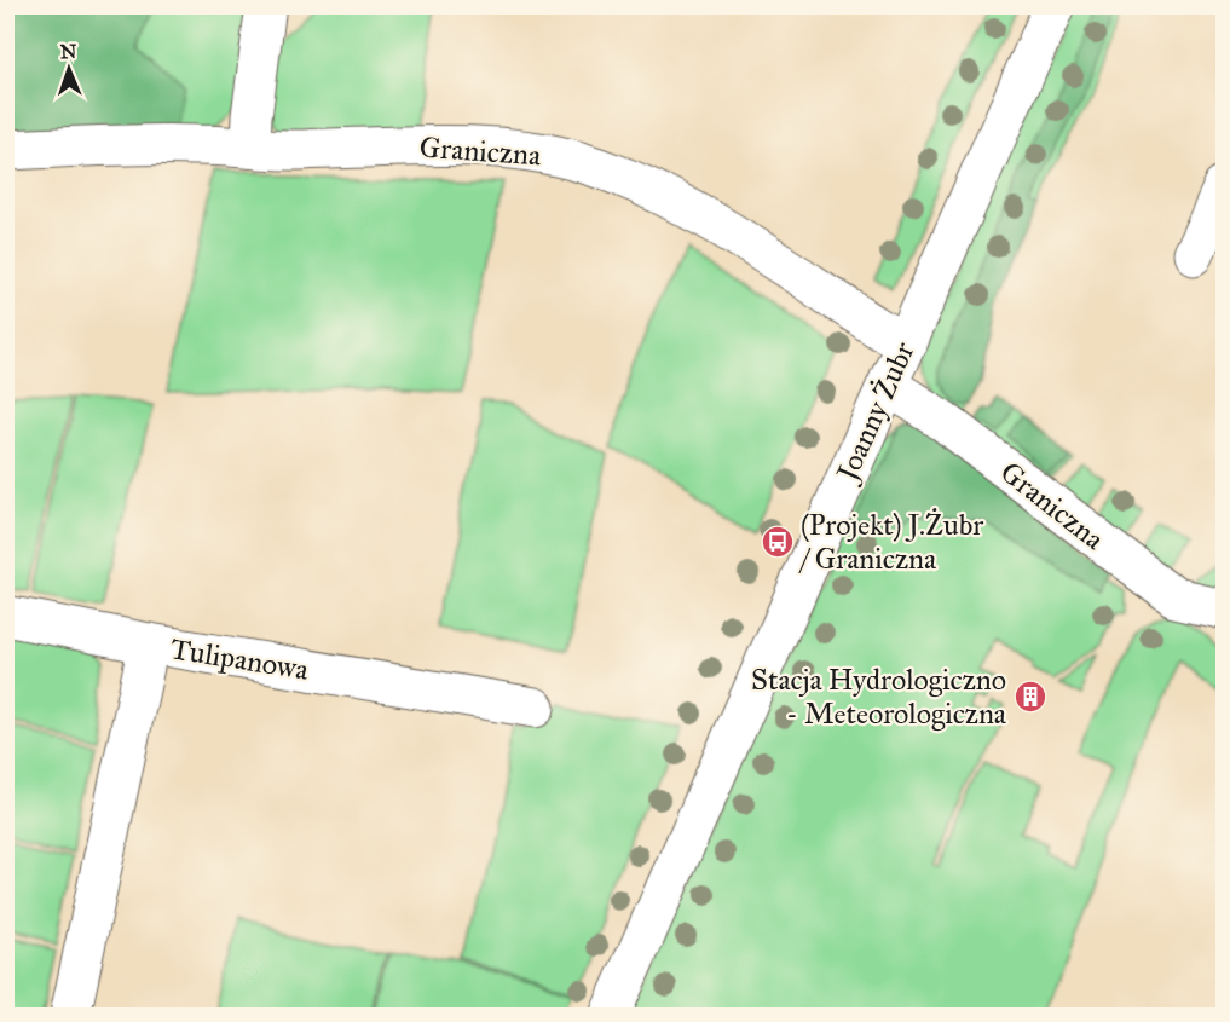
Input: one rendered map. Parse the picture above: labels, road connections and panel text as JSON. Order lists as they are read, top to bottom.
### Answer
{
  "streets": {
    "street": ["Graniczna", "Joanny Żubr", "Tulipanowa"]
  },
  "crossings": [
    ["Graniczna", "Joanny Żubr"]
  ],
  "places": {
    "bus stop": ["(Projekt) J.Żubr / Graniczna"],
    "building": ["Stacja Hydrologiczno - Meteorologiczna"]
  },
  "north": "top"
}
